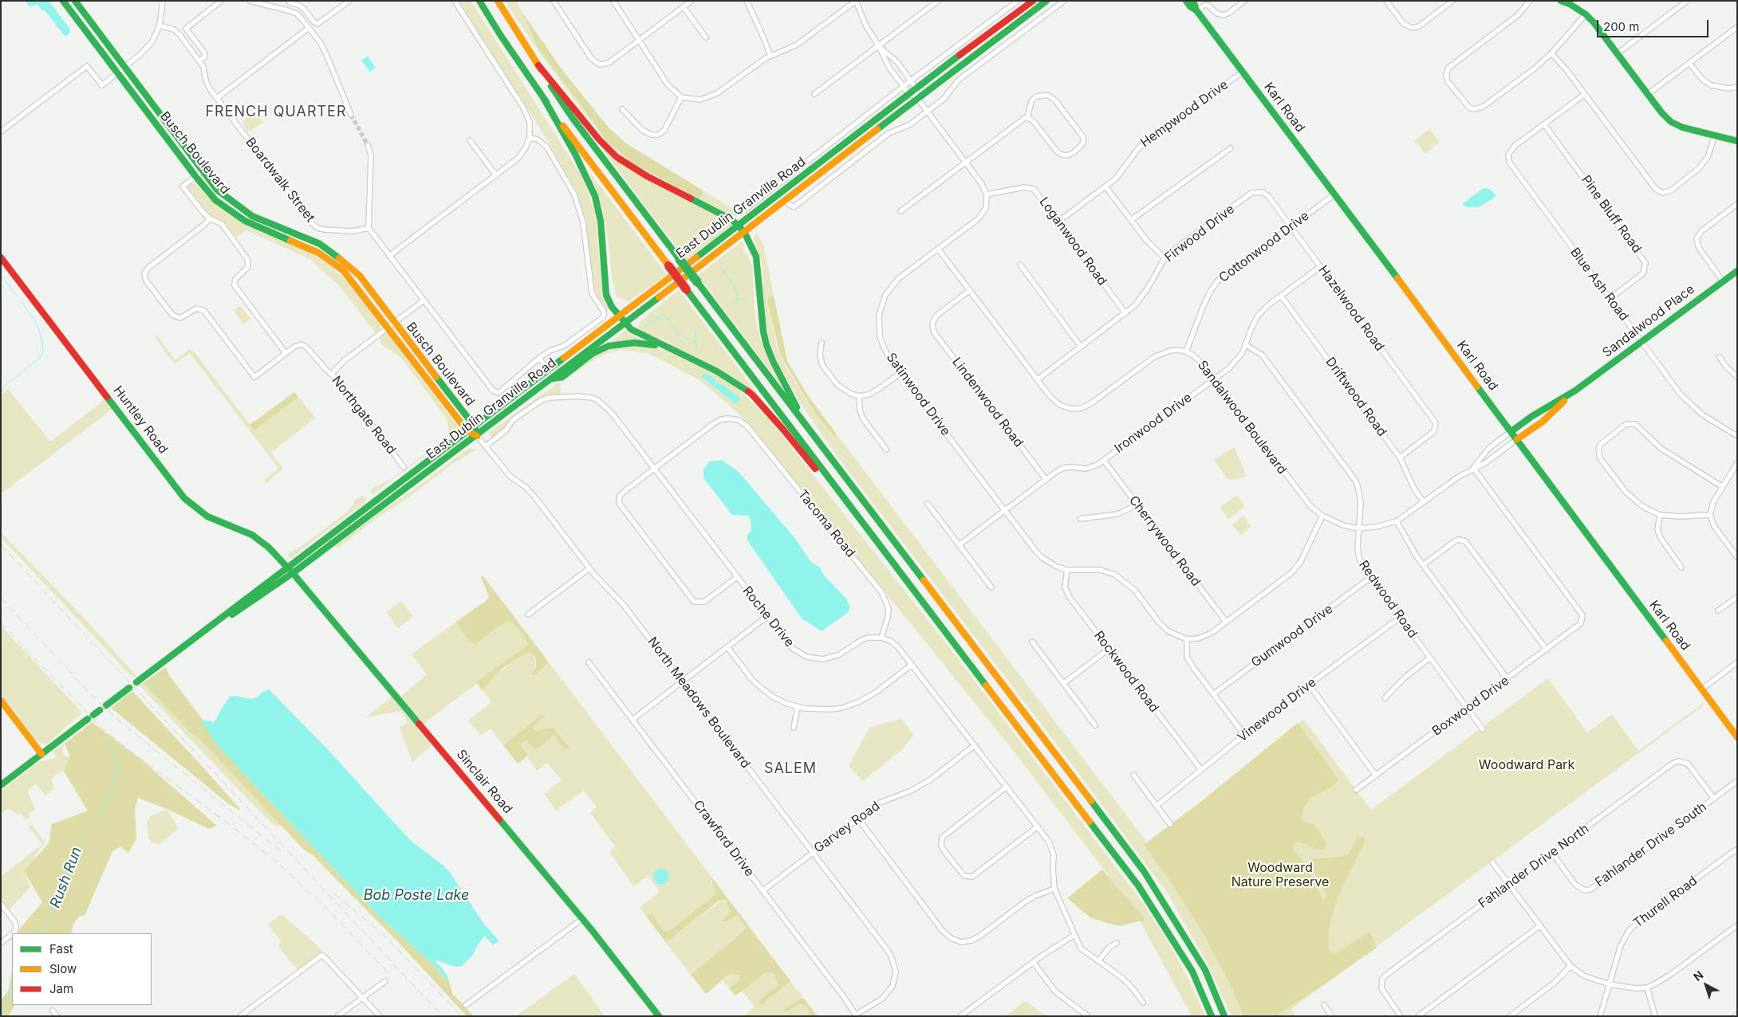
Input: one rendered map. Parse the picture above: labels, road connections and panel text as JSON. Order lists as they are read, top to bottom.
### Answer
{
  "streets": {
    "main road": [
      "Karl Road",
      "Busch Boulevard",
      "East Dublin Granville Road",
      "Sandalwood Place",
      "Huntley Road",
      "Sinclair Road"
    ],
    "street": [
      "Hempwood Drive",
      "Boardwalk Street",
      "Pine Bluff Road",
      "Firwood Drive",
      "Loganwood Road",
      "Cottonwood Drive",
      "Blue Ash Road",
      "Hazelwood Road",
      "Satinwood Drive",
      "Driftwood Road",
      "Lindenwood Road",
      "Northgate Road",
      "Sandalwood Boulevard",
      "Ironwood Drive",
      "Tacoma Road",
      "Cherrywood Road",
      "Redwood Road",
      "Roche Drive",
      "Gumwood Drive",
      "Rockwood Road",
      "North Meadows Boulevard",
      "Boxwood Drive",
      "Vinewood Drive",
      "Garvey Road",
      "Crawford Drive",
      "Fahlander Drive South",
      "Fahlander Drive North",
      "Thurell Road"
    ]
  },
  "crossings": [
    ["Karl Road", "Hempwood Drive"],
    ["Karl Road", "Cottonwood Drive"],
    ["Karl Road", "Sandalwood Place"],
    ["Hempwood Drive", "Loganwood Road"],
    ["Busch Boulevard", "East Dublin Granville Road"],
    ["Busch Boulevard", "North Meadows Boulevard"],
    ["East Dublin Granville Road", "Huntley Road"],
    ["East Dublin Granville Road", "North Meadows Boulevard"],
    ["East Dublin Granville Road", "Sinclair Road"],
    ["Pine Bluff Road", "Blue Ash Road"],
    ["Firwood Drive", "Loganwood Road"],
    ["Firwood Drive", "Hazelwood Road"],
    ["Firwood Drive", "Sandalwood Boulevard"],
    ["Loganwood Road", "Satinwood Drive"],
    ["Cottonwood Drive", "Hazelwood Road"],
    ["Cottonwood Drive", "Sandalwood Boulevard"],
    ["Blue Ash Road", "Sandalwood Place"],
    ["Hazelwood Road", "Driftwood Road"],
    ["Hazelwood Road", "Ironwood Drive"],
    ["Sandalwood Place", "Driftwood Road"],
    ["Sandalwood Place", "Sandalwood Boulevard"],
    ["Sandalwood Place", "Redwood Road"],
    ["Sandalwood Place", "Boxwood Drive"],
    ["Satinwood Drive", "Sandalwood Boulevard"],
    ["Satinwood Drive", "Ironwood Drive"],
    ["Satinwood Drive", "Rockwood Road"],
    ["Driftwood Road", "Ironwood Drive"],
    ["Lindenwood Road", "Sandalwood Boulevard"],
    ["Lindenwood Road", "Ironwood Drive"],
    ["Sandalwood Boulevard", "Ironwood Drive"],
    ["Sandalwood Boulevard", "Redwood Road"],
    ["Huntley Road", "Sinclair Road"],
    ["Ironwood Drive", "Cherrywood Road"],
    ["Ironwood Drive", "Redwood Road"],
    ["Tacoma Road", "Roche Drive"],
    ["Redwood Road", "Gumwood Drive"],
    ["Redwood Road", "Boxwood Drive"],
    ["Redwood Road", "Vinewood Drive"],
    ["Roche Drive", "North Meadows Boulevard"],
    ["Rockwood Road", "Vinewood Drive"],
    ["North Meadows Boulevard", "Garvey Road"],
    ["North Meadows Boulevard", "Crawford Drive"],
    ["Garvey Road", "Crawford Drive"],
    ["Fahlander Drive South", "Fahlander Drive North"]
  ],
  "districts": ["FRENCH QUARTER", "SALEM"],
  "water": ["Rush Run", "Bob Poste Lake"],
  "parks": ["Woodward Park", "Woodward Nature Preserve"],
  "legend": ["Fast", "Slow", "Jam"],
  "scale_bar": "200 m",
  "north": "top left"
}
